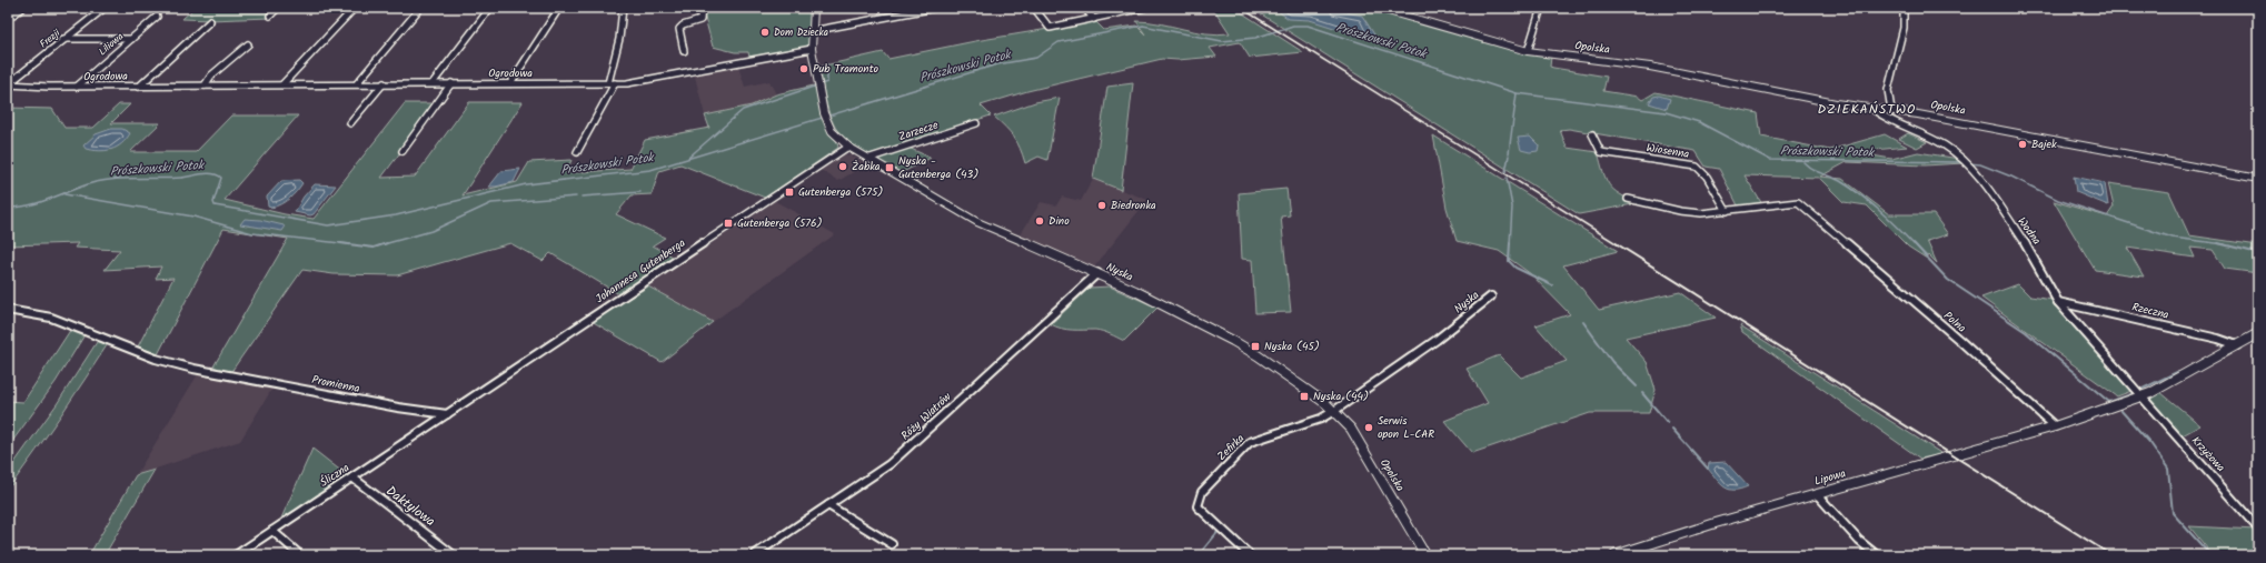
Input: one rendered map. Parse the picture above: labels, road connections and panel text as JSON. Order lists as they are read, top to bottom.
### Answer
{
  "streets": {
    "street": [
      "Frezji",
      "Liliowa",
      "Opolska",
      "Ogrodowa",
      "Zarzecze",
      "Wiosenna",
      "Wodna",
      "Johannesa Gutenberga",
      "Nyska",
      "Rzeczna",
      "Polna",
      "Promienna",
      "Róży Wiatrów",
      "Zefirka",
      "Krzyżowa",
      "Śliczna",
      "Lipowa",
      "Daktylowa"
    ]
  },
  "crossings": [
    ["Frezji", "Ogrodowa"],
    ["Liliowa", "Ogrodowa"],
    ["Opolska", "Wodna"],
    ["Opolska", "Nyska"],
    ["Opolska", "Zefirka"],
    ["Ogrodowa", "Nyska"],
    ["Zarzecze", "Nyska"],
    ["Wiosenna", "Polna"],
    ["Wodna", "Rzeczna"],
    ["Wodna", "Krzyżowa"],
    ["Johannesa Gutenberga", "Nyska"],
    ["Johannesa Gutenberga", "Promienna"],
    ["Johannesa Gutenberga", "Śliczna"],
    ["Nyska", "Róży Wiatrów"],
    ["Nyska", "Zefirka"],
    ["Polna", "Lipowa"],
    ["Promienna", "Śliczna"],
    ["Śliczna", "Daktylowa"]
  ],
  "districts": ["DZIEKAŃSTWO"],
  "water": ["Prószkowski Potok"],
  "places": {
    "other": [
      "Dom Dziecka",
      "Pub Tramonto",
      "Bajek",
      "Żabka",
      "Biedronka",
      "Dino",
      "Serwis opon L-CAR"
    ],
    "transit": [
      "Nyska - Gutenberga (43)",
      "Gutenberga (575)",
      "Gutenberga (576)",
      "Nyska (45)",
      "Nyska (44)"
    ]
  }
}
